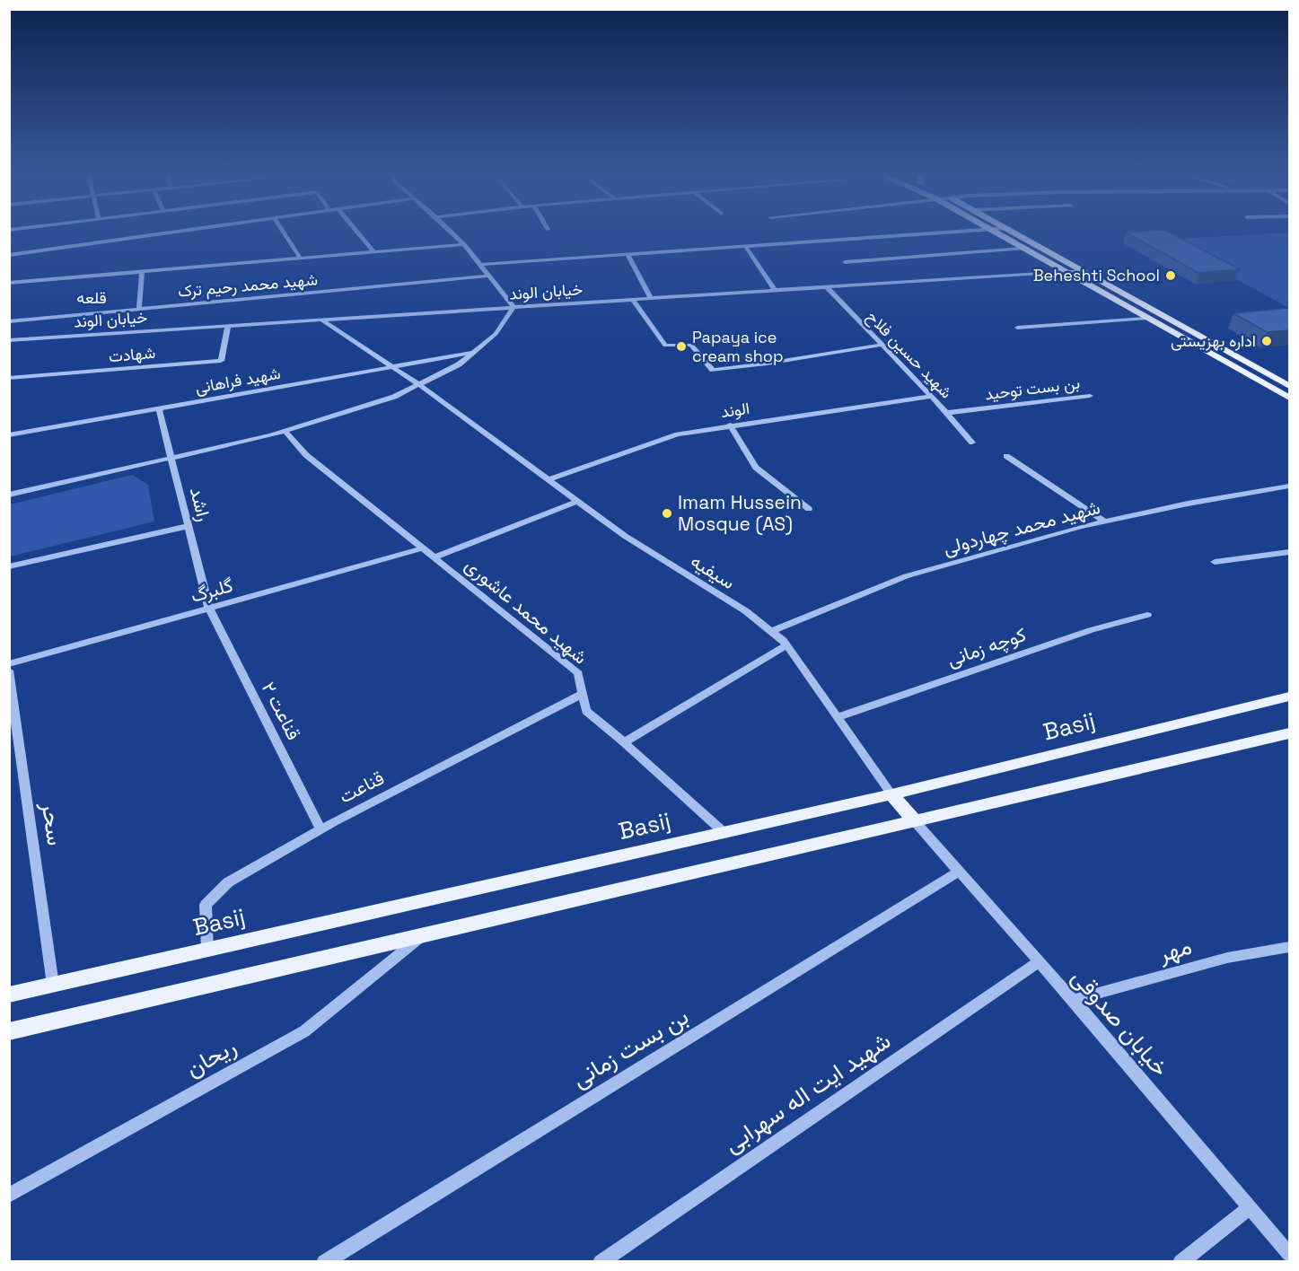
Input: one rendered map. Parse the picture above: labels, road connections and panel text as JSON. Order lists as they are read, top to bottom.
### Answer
{
  "streets": {
    "main road": ["Basij"],
    "street": [
      "شهید محمد رحیم ترک",
      "خیابان الوند",
      "شهادت",
      "شهید حسین فلاح",
      "شهید فراهانی",
      "بن بست توحید",
      "الوند",
      "راشد",
      "شهید محمد چهاردولی",
      "سیفیه",
      "گلبرگ",
      "شهید محمد عاشوری",
      "کوچه زمانی",
      "قناعت ۲",
      "قناعت",
      "سحر",
      "مهر",
      "خیابان صدوقی",
      "بن بست زمانی",
      "ریحان",
      "شهید ایت اله سهرابی"
    ]
  },
  "crossings": [
    ["خیابان الوند", "شهادت"],
    ["خیابان الوند", "شهید حسین فلاح"],
    ["خیابان الوند", "سیفیه"],
    ["شهید حسین فلاح", "بن بست توحید"],
    ["شهید حسین فلاح", "الوند"],
    ["شهید فراهانی", "راشد"],
    ["شهید فراهانی", "سیفیه"],
    ["الوند", "سیفیه"],
    ["راشد", "گلبرگ"],
    ["راشد", "قناعت ۲"],
    ["شهید محمد چهاردولی", "سیفیه"],
    ["سیفیه", "کوچه زمانی"],
    ["سیفیه", "Basij"],
    ["گلبرگ", "شهید محمد عاشوری"],
    ["گلبرگ", "قناعت ۲"],
    ["شهید محمد عاشوری", "Basij"],
    ["شهید محمد عاشوری", "قناعت"],
    ["قناعت ۲", "قناعت"],
    ["Basij", "قناعت"],
    ["Basij", "سحر"],
    ["مهر", "خیابان صدوقی"],
    ["خیابان صدوقی", "بن بست زمانی"],
    ["خیابان صدوقی", "شهید ایت اله سهرابی"]
  ],
  "districts": ["قلعه"],
  "places": [
    "Beheshti School",
    "اداره بهزیستی",
    "Papaya ice cream shop",
    "Imam Hussein Mosque (AS)"
  ]
}
